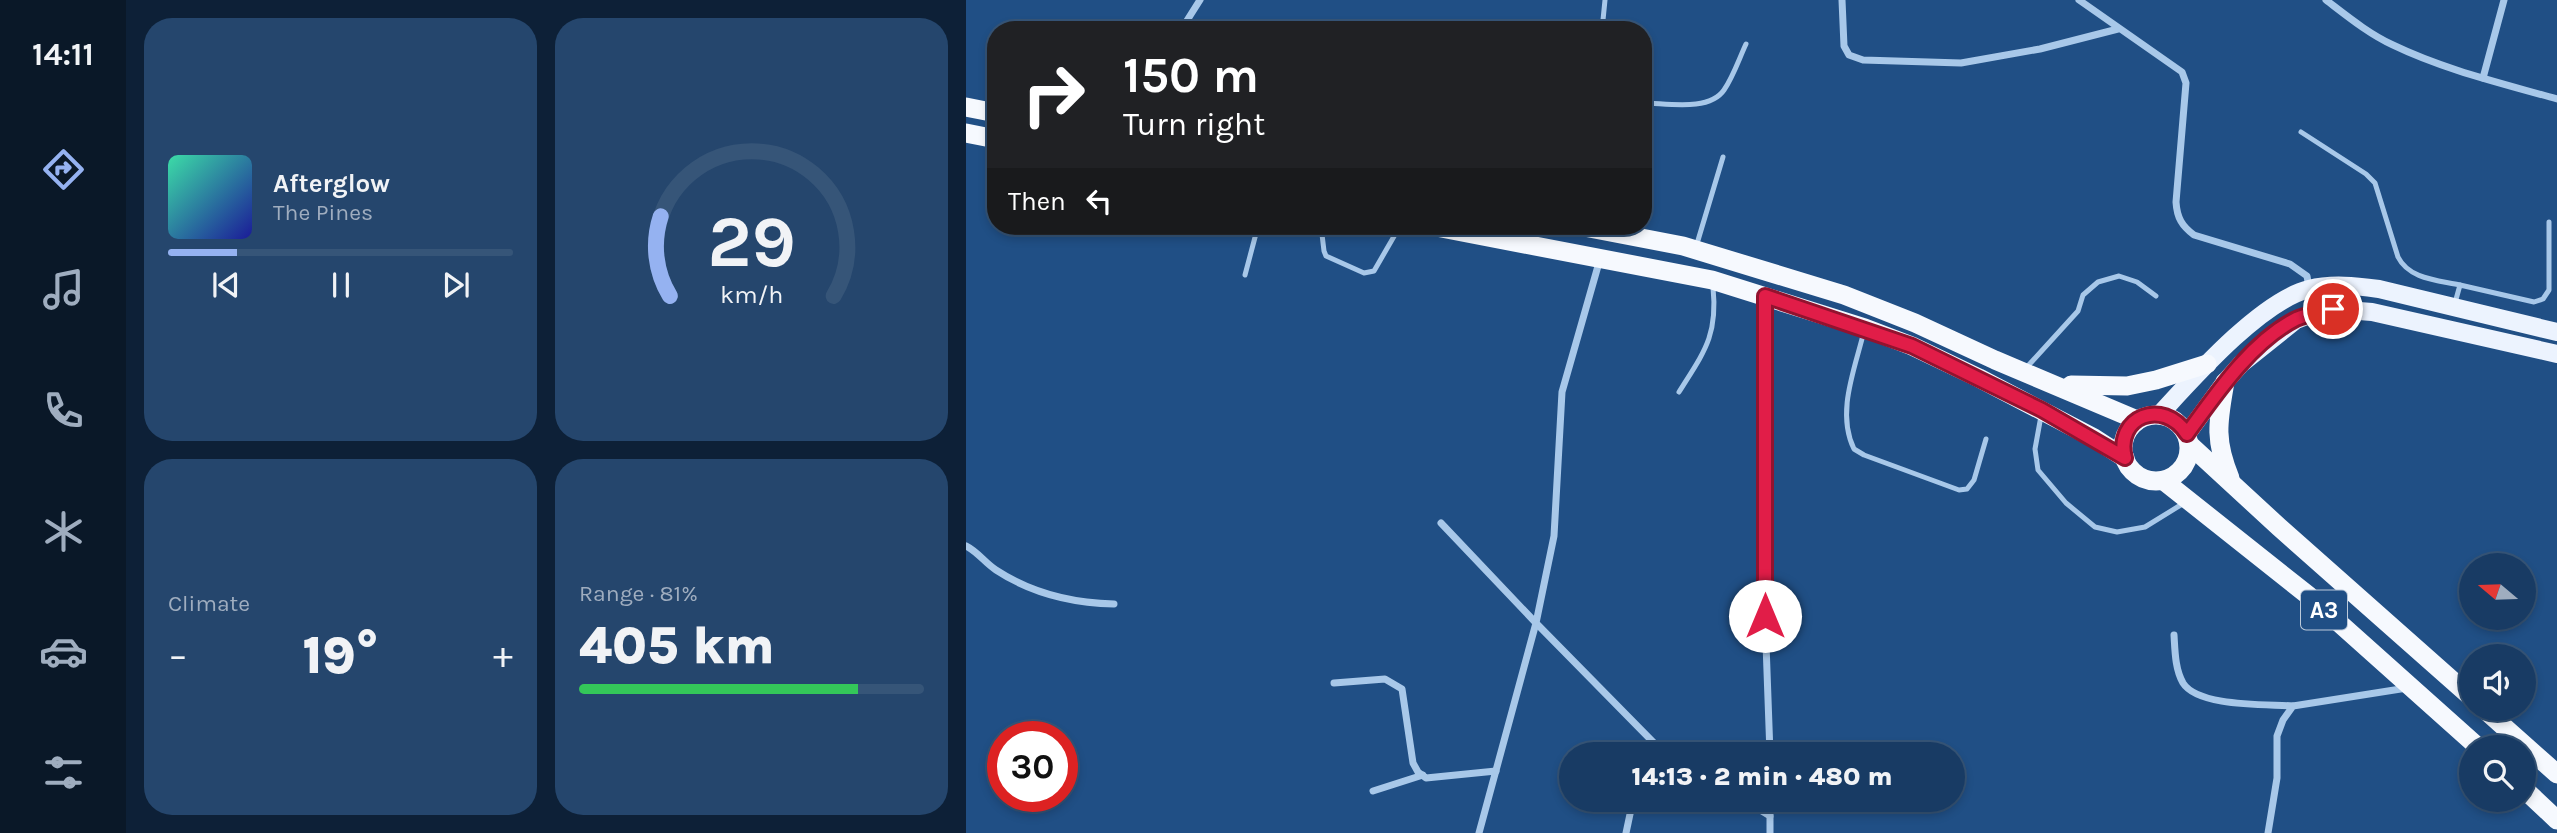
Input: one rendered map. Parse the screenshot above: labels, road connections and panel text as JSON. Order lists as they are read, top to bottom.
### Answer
{
  "streets": {
    "highway": ["A3"]
  },
  "north": "left",
  "page": {
    "tabs": "14:11",
    "turn": ["150 m", "Turn right"],
    "song": ["Afterglow", "The Pines"],
    "then": "Then",
    "tile": [
      "Climate",
      ["Range · 81%", "405 km"]
    ],
    "heat": ["−", "19°", "+"],
    "limit": "30",
    "trip": "14:13 · 2 min · 480 m",
    "gauge": ["29", "km/h"]
  }
}
